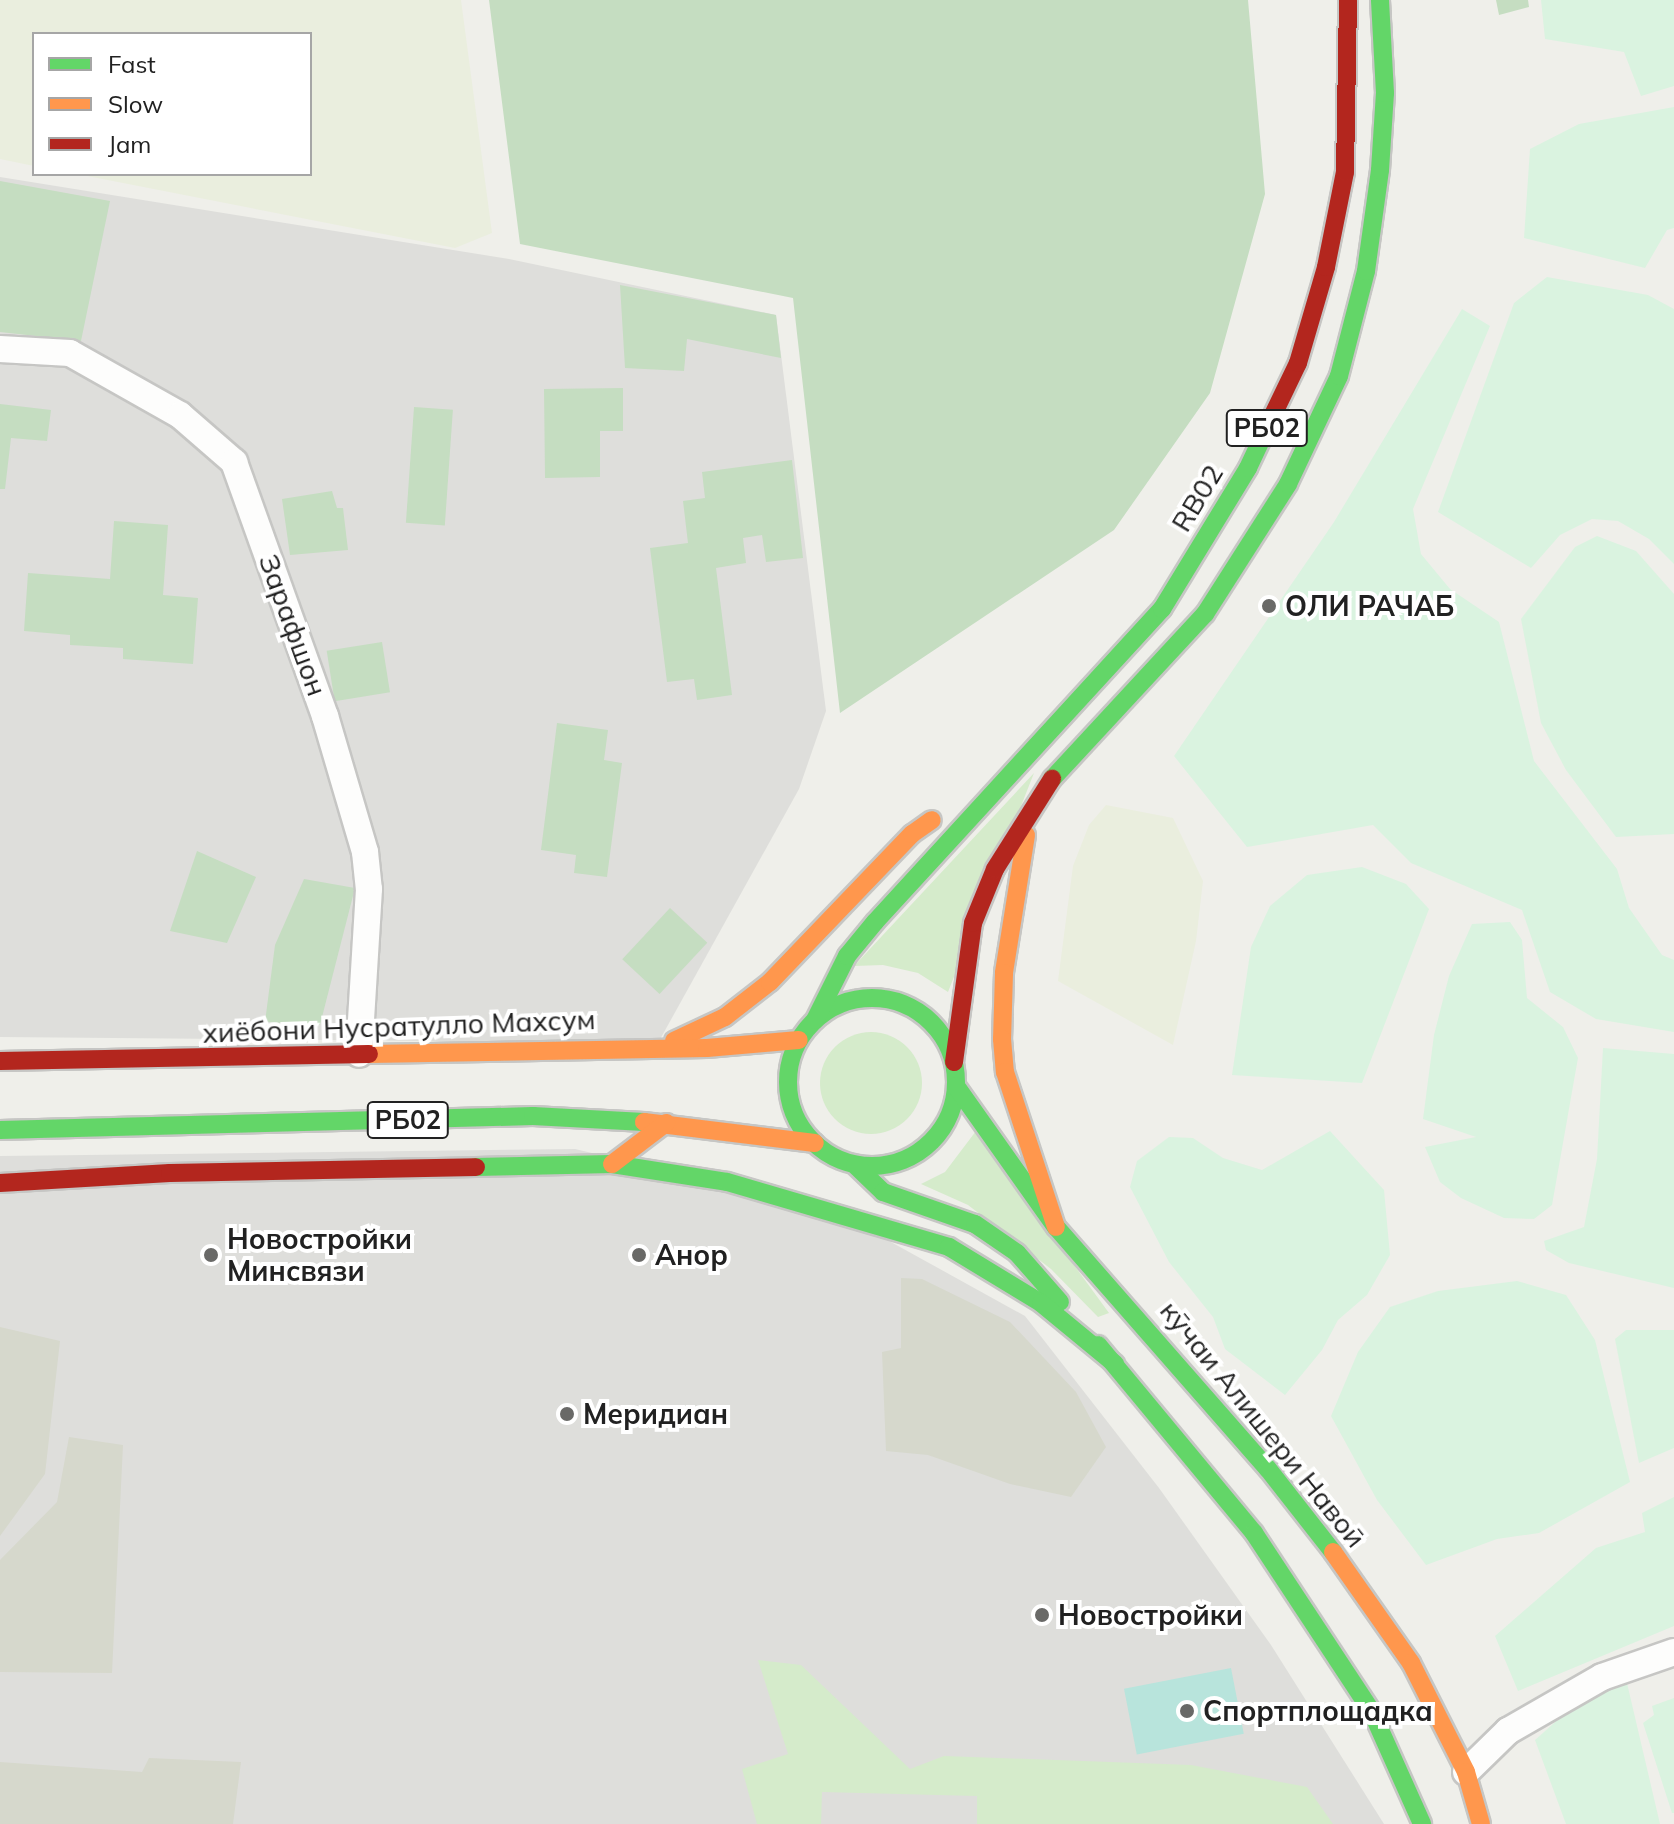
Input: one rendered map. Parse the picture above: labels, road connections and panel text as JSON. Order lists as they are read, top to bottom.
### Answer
{
  "streets": {
    "main road": [
      "РБ02",
      "RB02",
      "хиёбони Нусратулло Махсум",
      "кӯчаи Алишери Навоӣ"
    ],
    "street": ["Зарафшон"]
  },
  "crossings": [
    ["РБ02", "RB02"],
    ["РБ02", "хиёбони Нусратулло Махсум"],
    ["РБ02", "кӯчаи Алишери Навоӣ"],
    ["Зарафшон", "хиёбони Нусратулло Махсум"],
    ["хиёбони Нусратулло Махсум", "кӯчаи Алишери Навоӣ"]
  ],
  "places": [
    "ОЛИ РАЧАБ",
    "Новостройки Минсвязи",
    "Анор",
    "Меридиан",
    "Новостройки",
    "Спортплощадка"
  ],
  "legend": ["Fast", "Slow", "Jam"]
}
